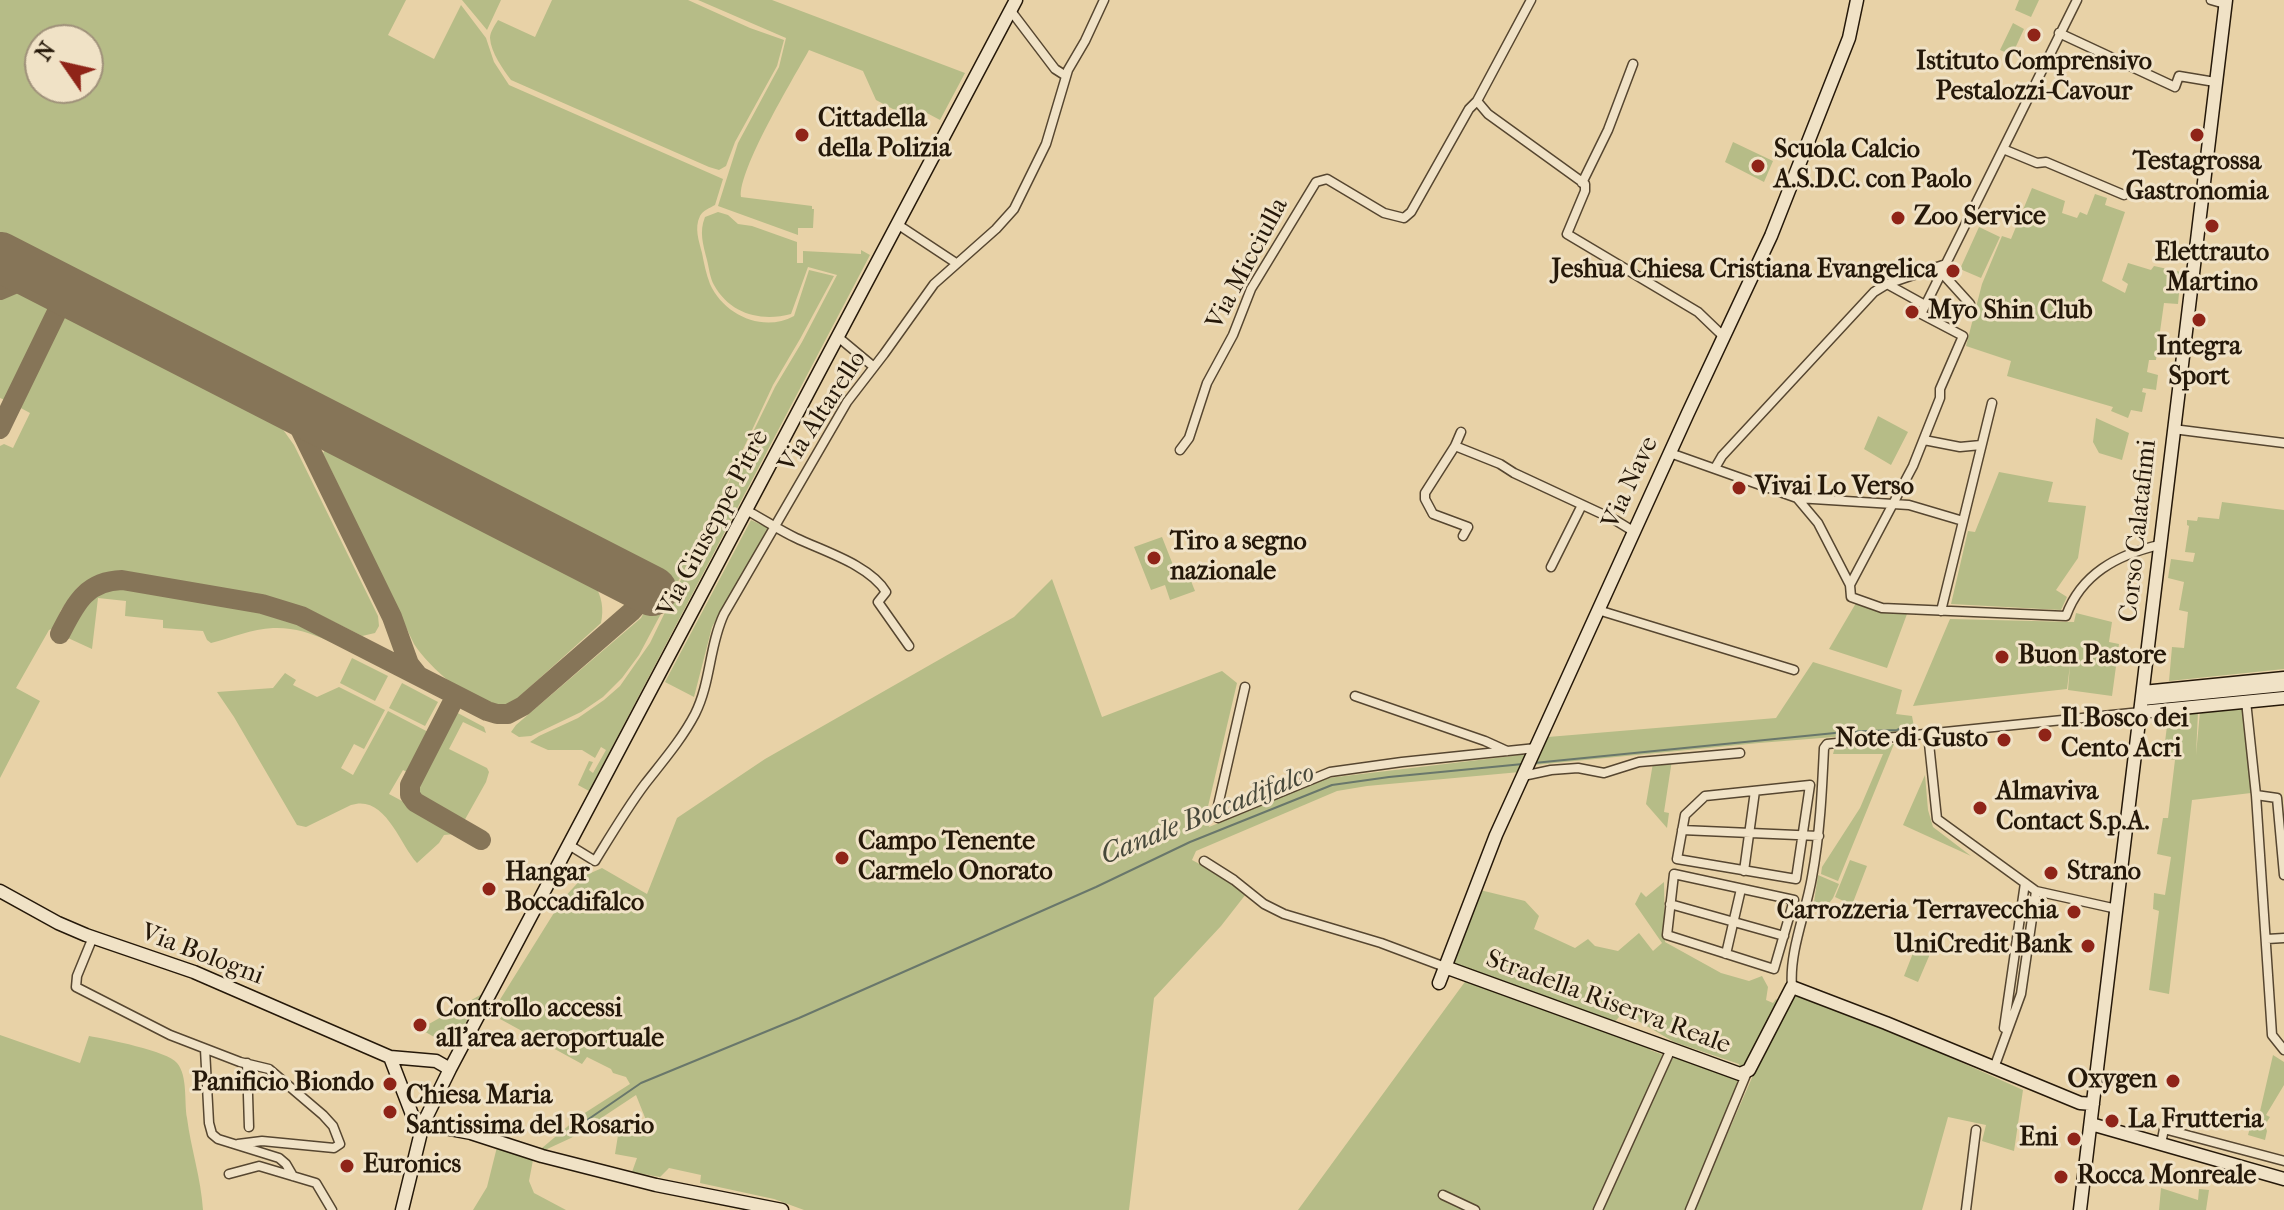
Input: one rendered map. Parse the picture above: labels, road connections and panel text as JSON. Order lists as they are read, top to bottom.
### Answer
{
  "streets": {
    "street": [
      "Via Micciulla",
      "Via Altarello",
      "Via Nave",
      "Via Giuseppe Pitrè",
      "Corso Calatafimi",
      "Via Bologni",
      "Stradella Riserva Reale"
    ]
  },
  "crossings": [
    ["Via Altarello", "Via Giuseppe Pitrè"],
    ["Via Nave", "Stradella Riserva Reale"],
    ["Via Giuseppe Pitrè", "Via Bologni"]
  ],
  "water": ["Canale Boccadifalco"],
  "places": [
    "Istituto Comprensivo Pestalozzi-Cavour",
    "Cittadella della Polizia",
    "Testagrossa Gastronomia",
    "Scuola Calcio A.S.D.C. con Paolo",
    "Zoo Service",
    "Elettrauto Martino",
    "Jeshua Chiesa Cristiana Evangelica",
    "Myo Shin Club",
    "Integra Sport",
    "Vivai Lo Verso",
    "Tiro a segno nazionale",
    "Buon Pastore",
    "Il Bosco dei Cento Acri",
    "Note di Gusto",
    "Almaviva Contact S.p.A.",
    "Campo Tenente Carmelo Onorato",
    "Strano",
    "Hangar Boccadifalco",
    "Carrozzeria Terravecchia",
    "UniCredit Bank",
    "Controllo accessi all'area aeroportuale",
    "Oxygen",
    "Panificio Biondo",
    "Chiesa Maria Santissima del Rosario",
    "La Frutteria",
    "Eni",
    "Euronics",
    "Rocca Monreale"
  ],
  "north": "top left"
}
